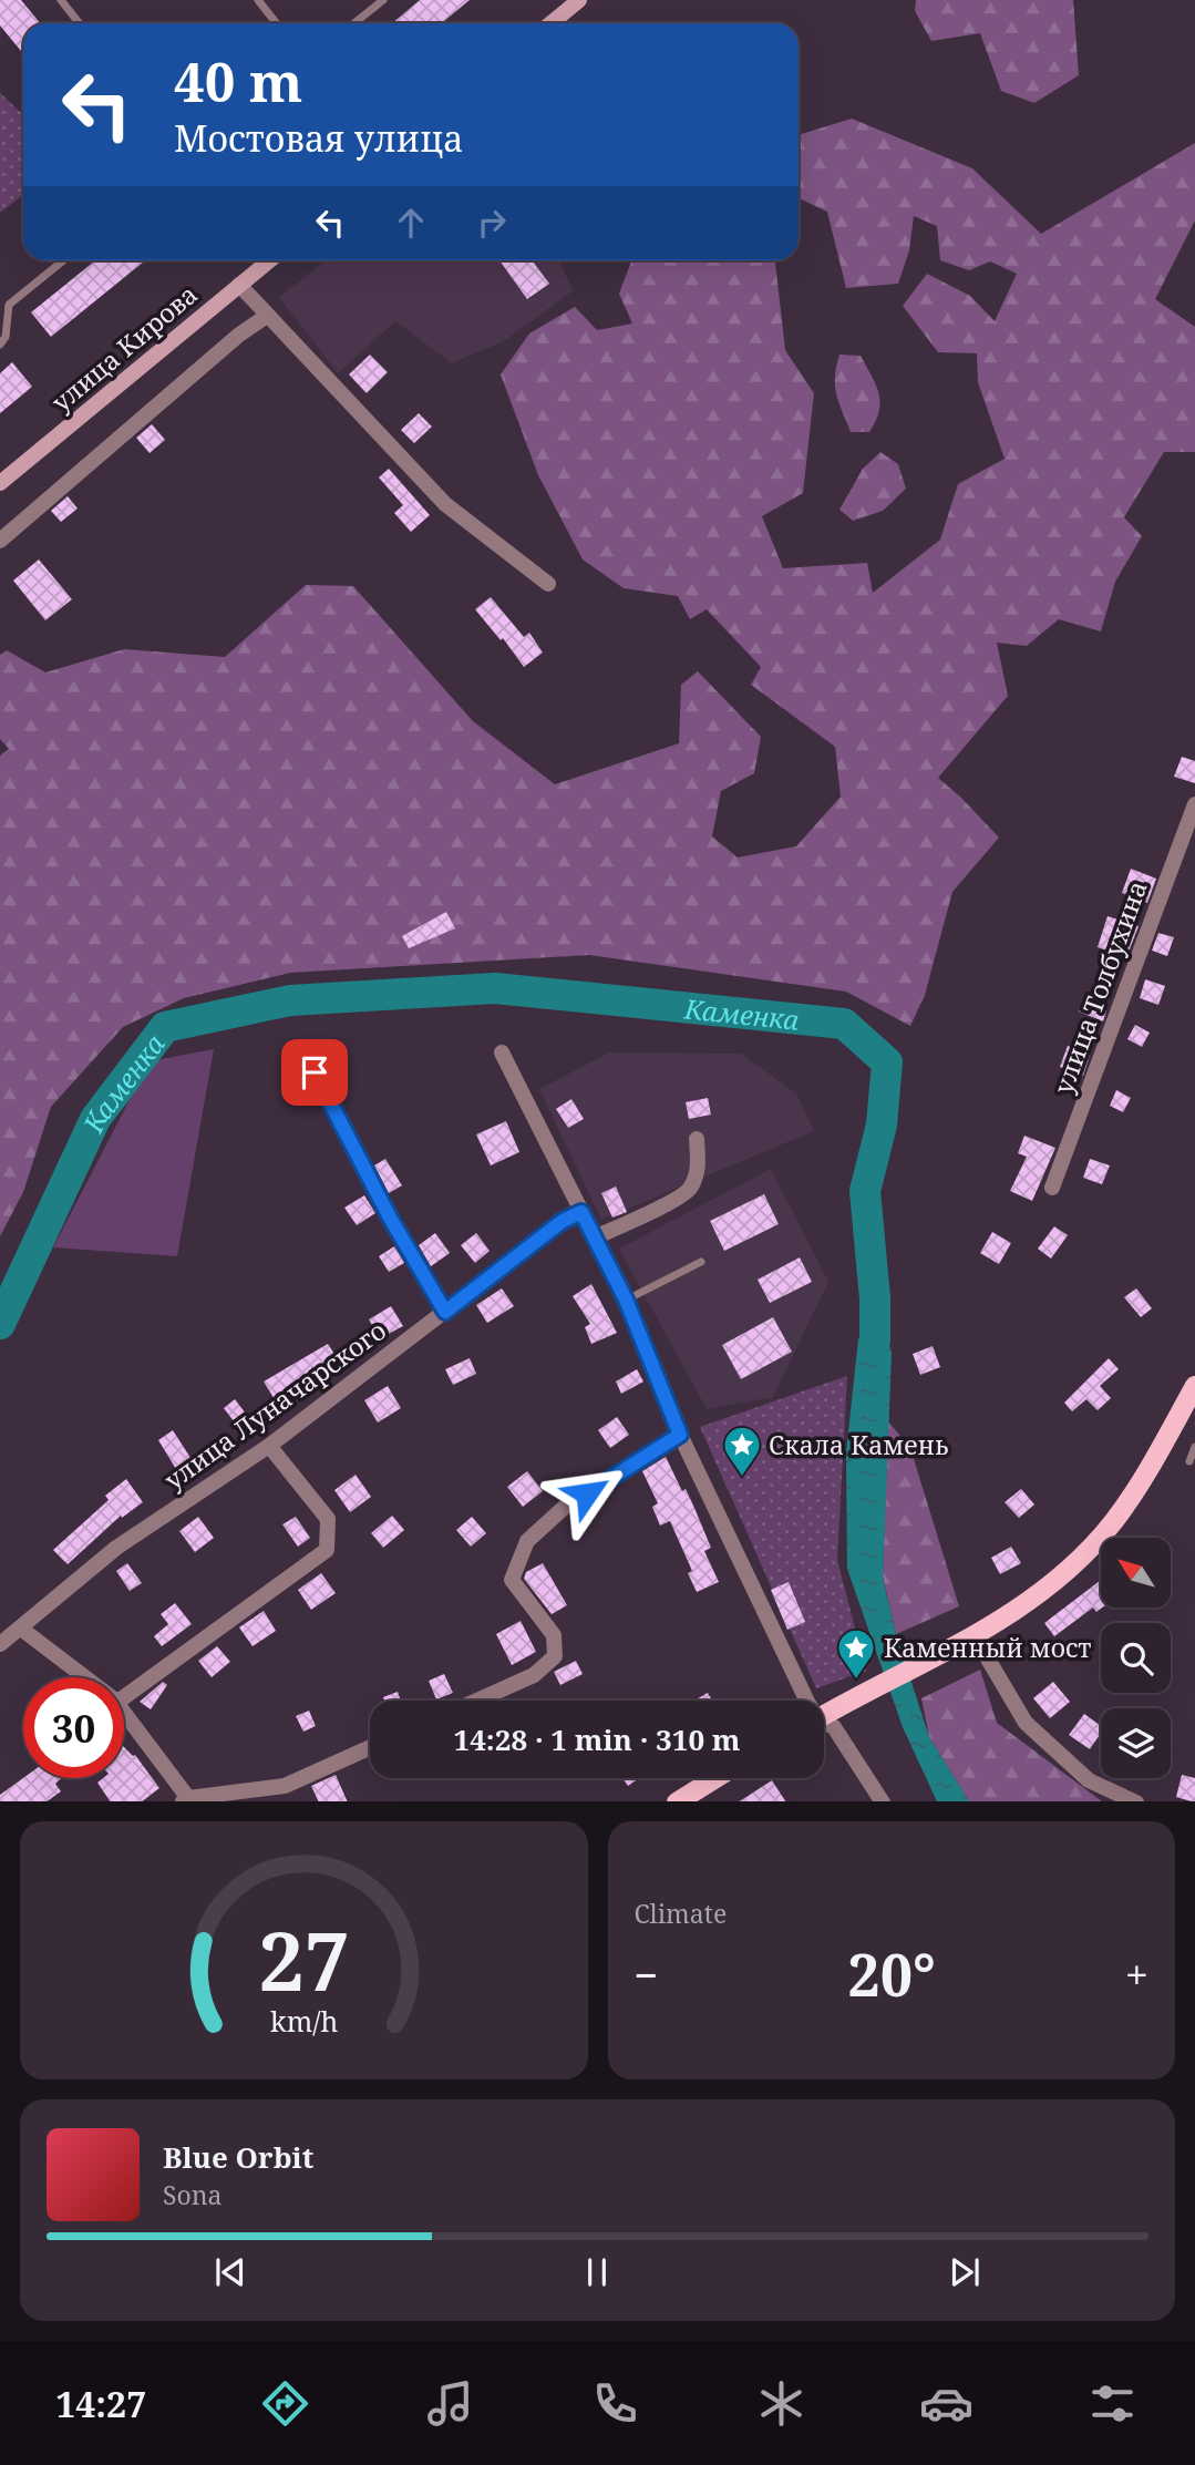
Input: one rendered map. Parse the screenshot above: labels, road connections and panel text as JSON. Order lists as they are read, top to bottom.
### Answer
{
  "streets": {
    "street": ["улица Кирова", "улица Толбухина", "улица Луначарского"]
  },
  "water": ["Каменка"],
  "places": {
    "place": ["Скала Камень", "Каменный мост"]
  },
  "north": "top left",
  "page": {
    "turn": ["40 m", "Мостовая улица"],
    "limit": "30",
    "trip": "14:28 · 1 min · 310 m",
    "tile": "Climate",
    "heat": ["−", "20°", "+"],
    "song": ["Blue Orbit", "Sona"],
    "tabs": "14:27",
    "gauge": ["27", "km/h"]
  }
}
